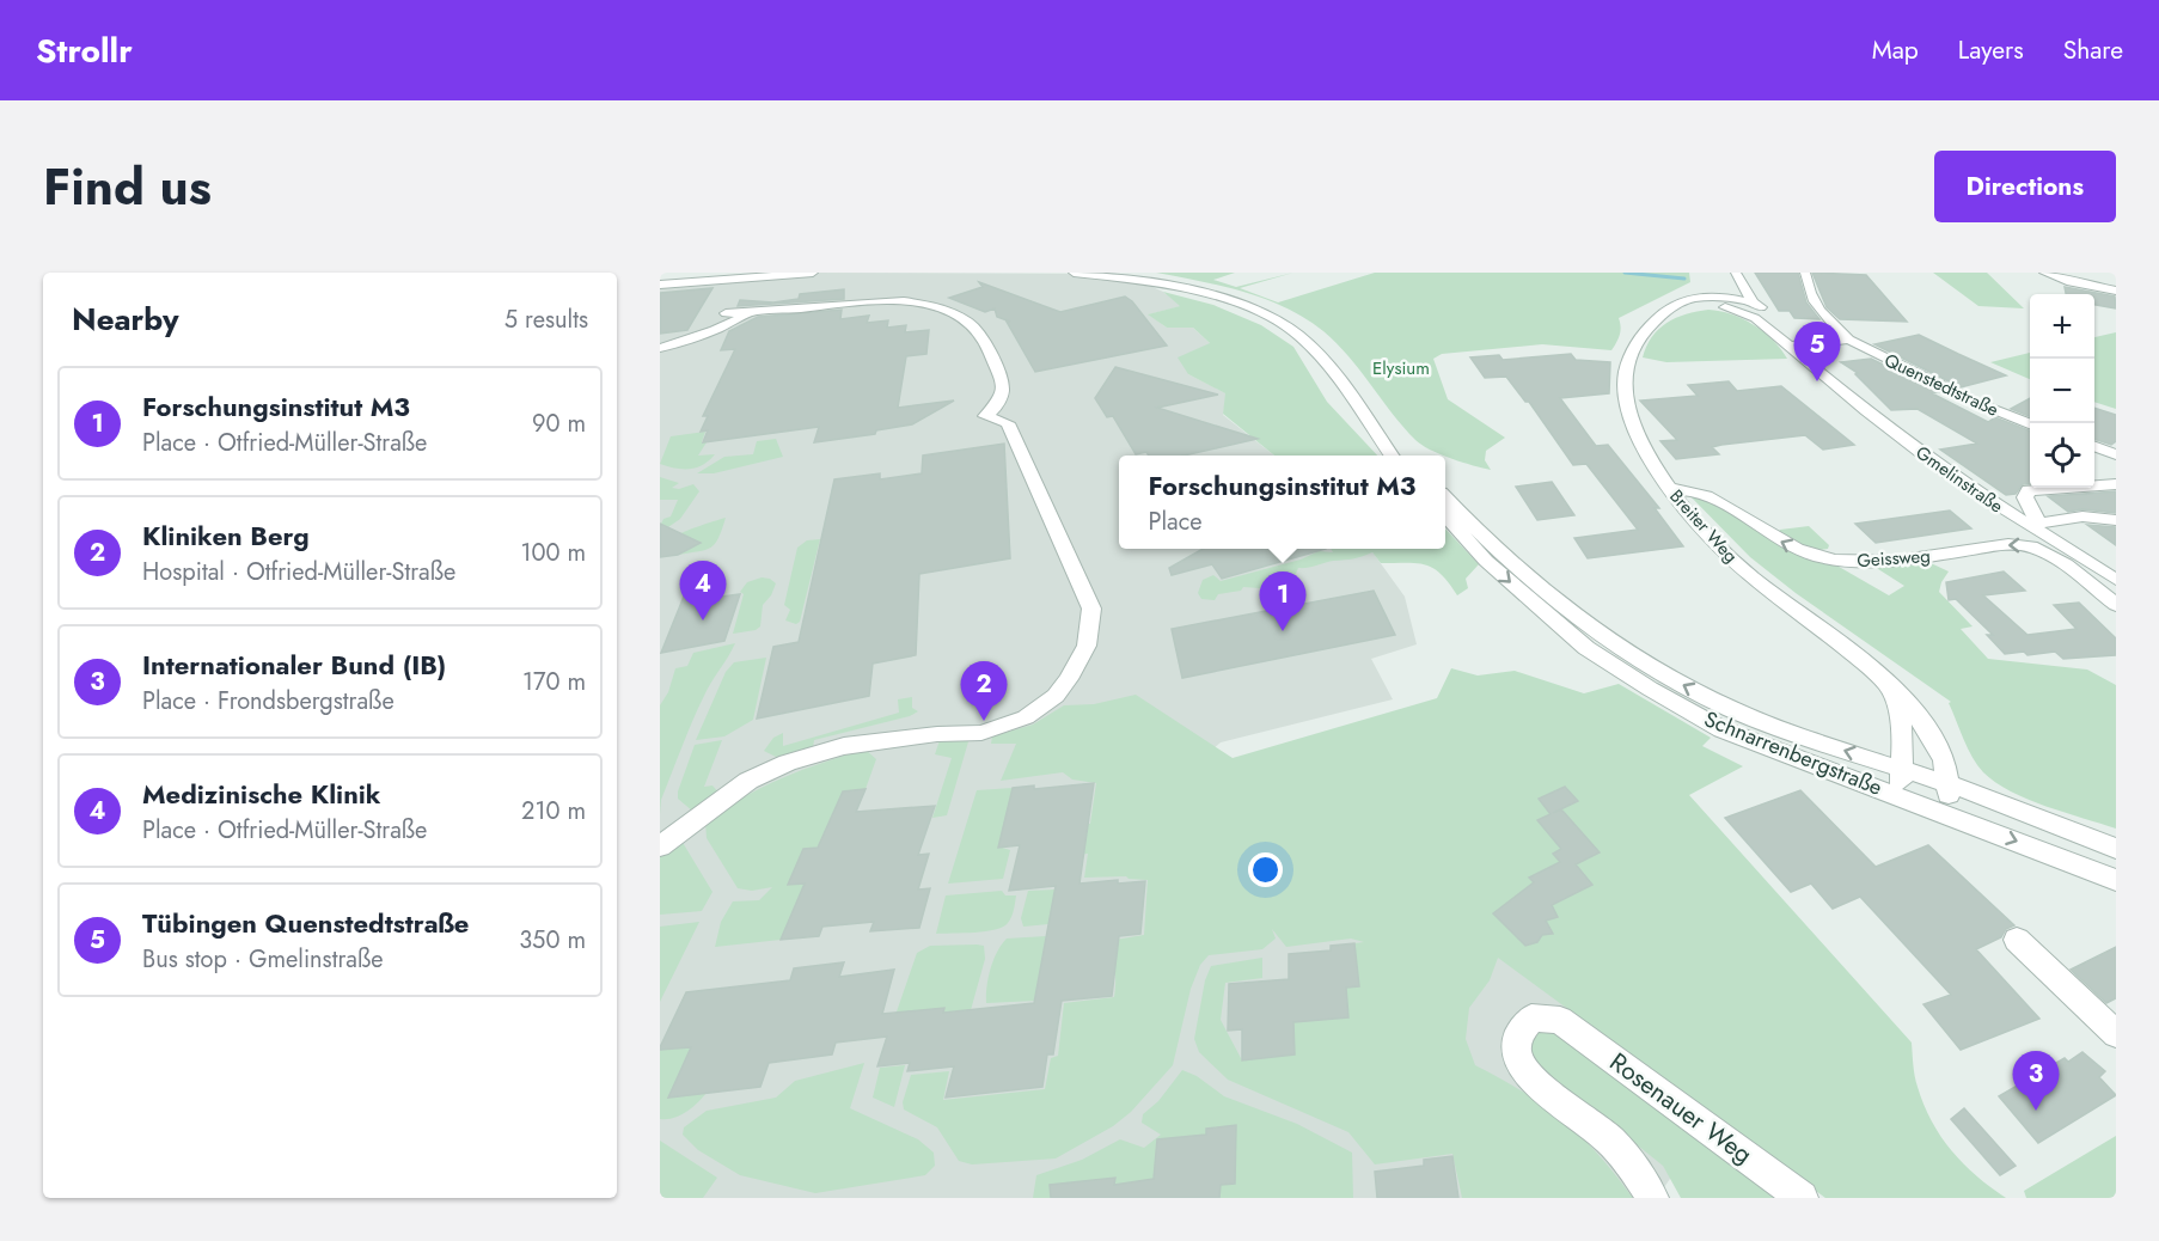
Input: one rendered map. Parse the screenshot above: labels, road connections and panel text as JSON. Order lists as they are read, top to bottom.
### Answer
{
  "streets": {
    "street": [
      "Quenstedtstraße",
      "Gmelinstraße",
      "Breiter Weg",
      "Geissweg",
      "Schnarrenbergstraße",
      "Rosenauer Weg"
    ]
  },
  "crossings": [
    ["Gmelinstraße", "Breiter Weg"],
    ["Breiter Weg", "Geissweg"],
    ["Breiter Weg", "Schnarrenbergstraße"]
  ],
  "one_way": ["Geissweg"],
  "parks": ["Elysium"],
  "page": {
    "header": "Strollr",
    "nav": ["Map", "Layers", "Share"],
    "title": "Find us",
    "buttons": "Directions",
    "heading": ["Nearby", "5 results"],
    "map_buttons": ["+", "−"],
    "pins": [
      "5",
      "4",
      "1",
      "2",
      "3"
    ],
    "list": [
      {
        "mark": "1",
        "name": "Forschungsinstitut M3",
        "note": "Place · Otfried-Müller-Straße",
        "value": "90 m"
      },
      {
        "mark": "2",
        "name": "Kliniken Berg",
        "note": "Hospital · Otfried-Müller-Straße",
        "value": "100 m"
      },
      {
        "mark": "3",
        "name": "Internationaler Bund (IB)",
        "note": "Place · Frondsbergstraße",
        "value": "170 m"
      },
      {
        "mark": "4",
        "name": "Medizinische Klinik",
        "note": "Place · Otfried-Müller-Straße",
        "value": "210 m"
      },
      {
        "mark": "5",
        "name": "Tübingen Quenstedtstraße",
        "note": "Bus stop · Gmelinstraße",
        "value": "350 m"
      }
    ],
    "popup": ["Forschungsinstitut M3", "Place"]
  }
}
